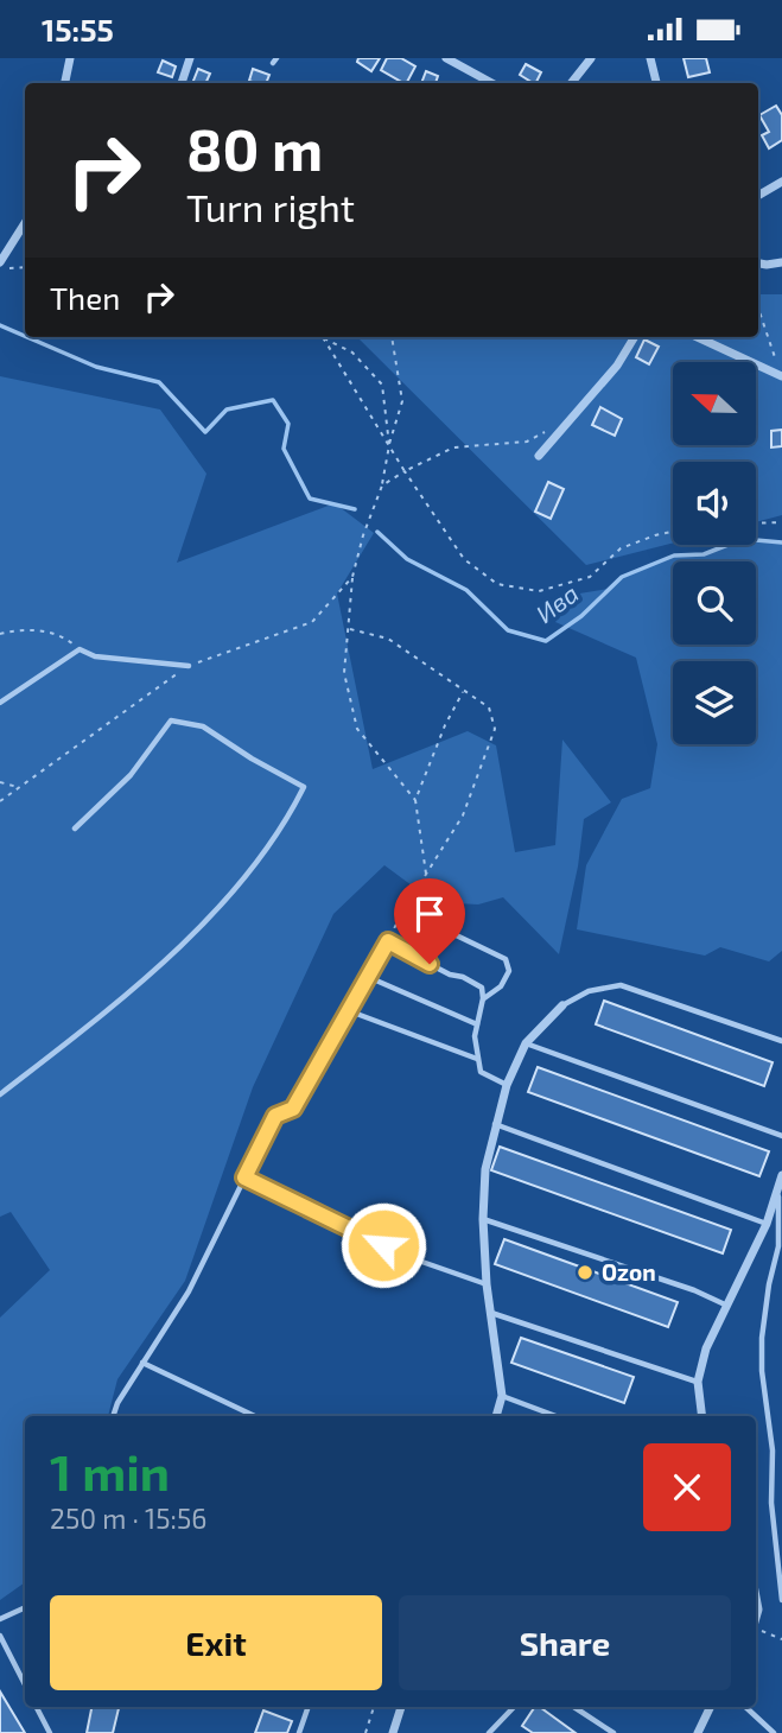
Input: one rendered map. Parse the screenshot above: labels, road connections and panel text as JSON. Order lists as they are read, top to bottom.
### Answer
{
  "water": ["Ива"],
  "places": ["Ozon"],
  "north": "left",
  "page": {
    "status": "15:55",
    "turn": ["80 m", "Turn right"],
    "then": "Then",
    "heading": ["1 min", "250 m · 15:56"],
    "buttons": ["Exit", "Share"]
  }
}
